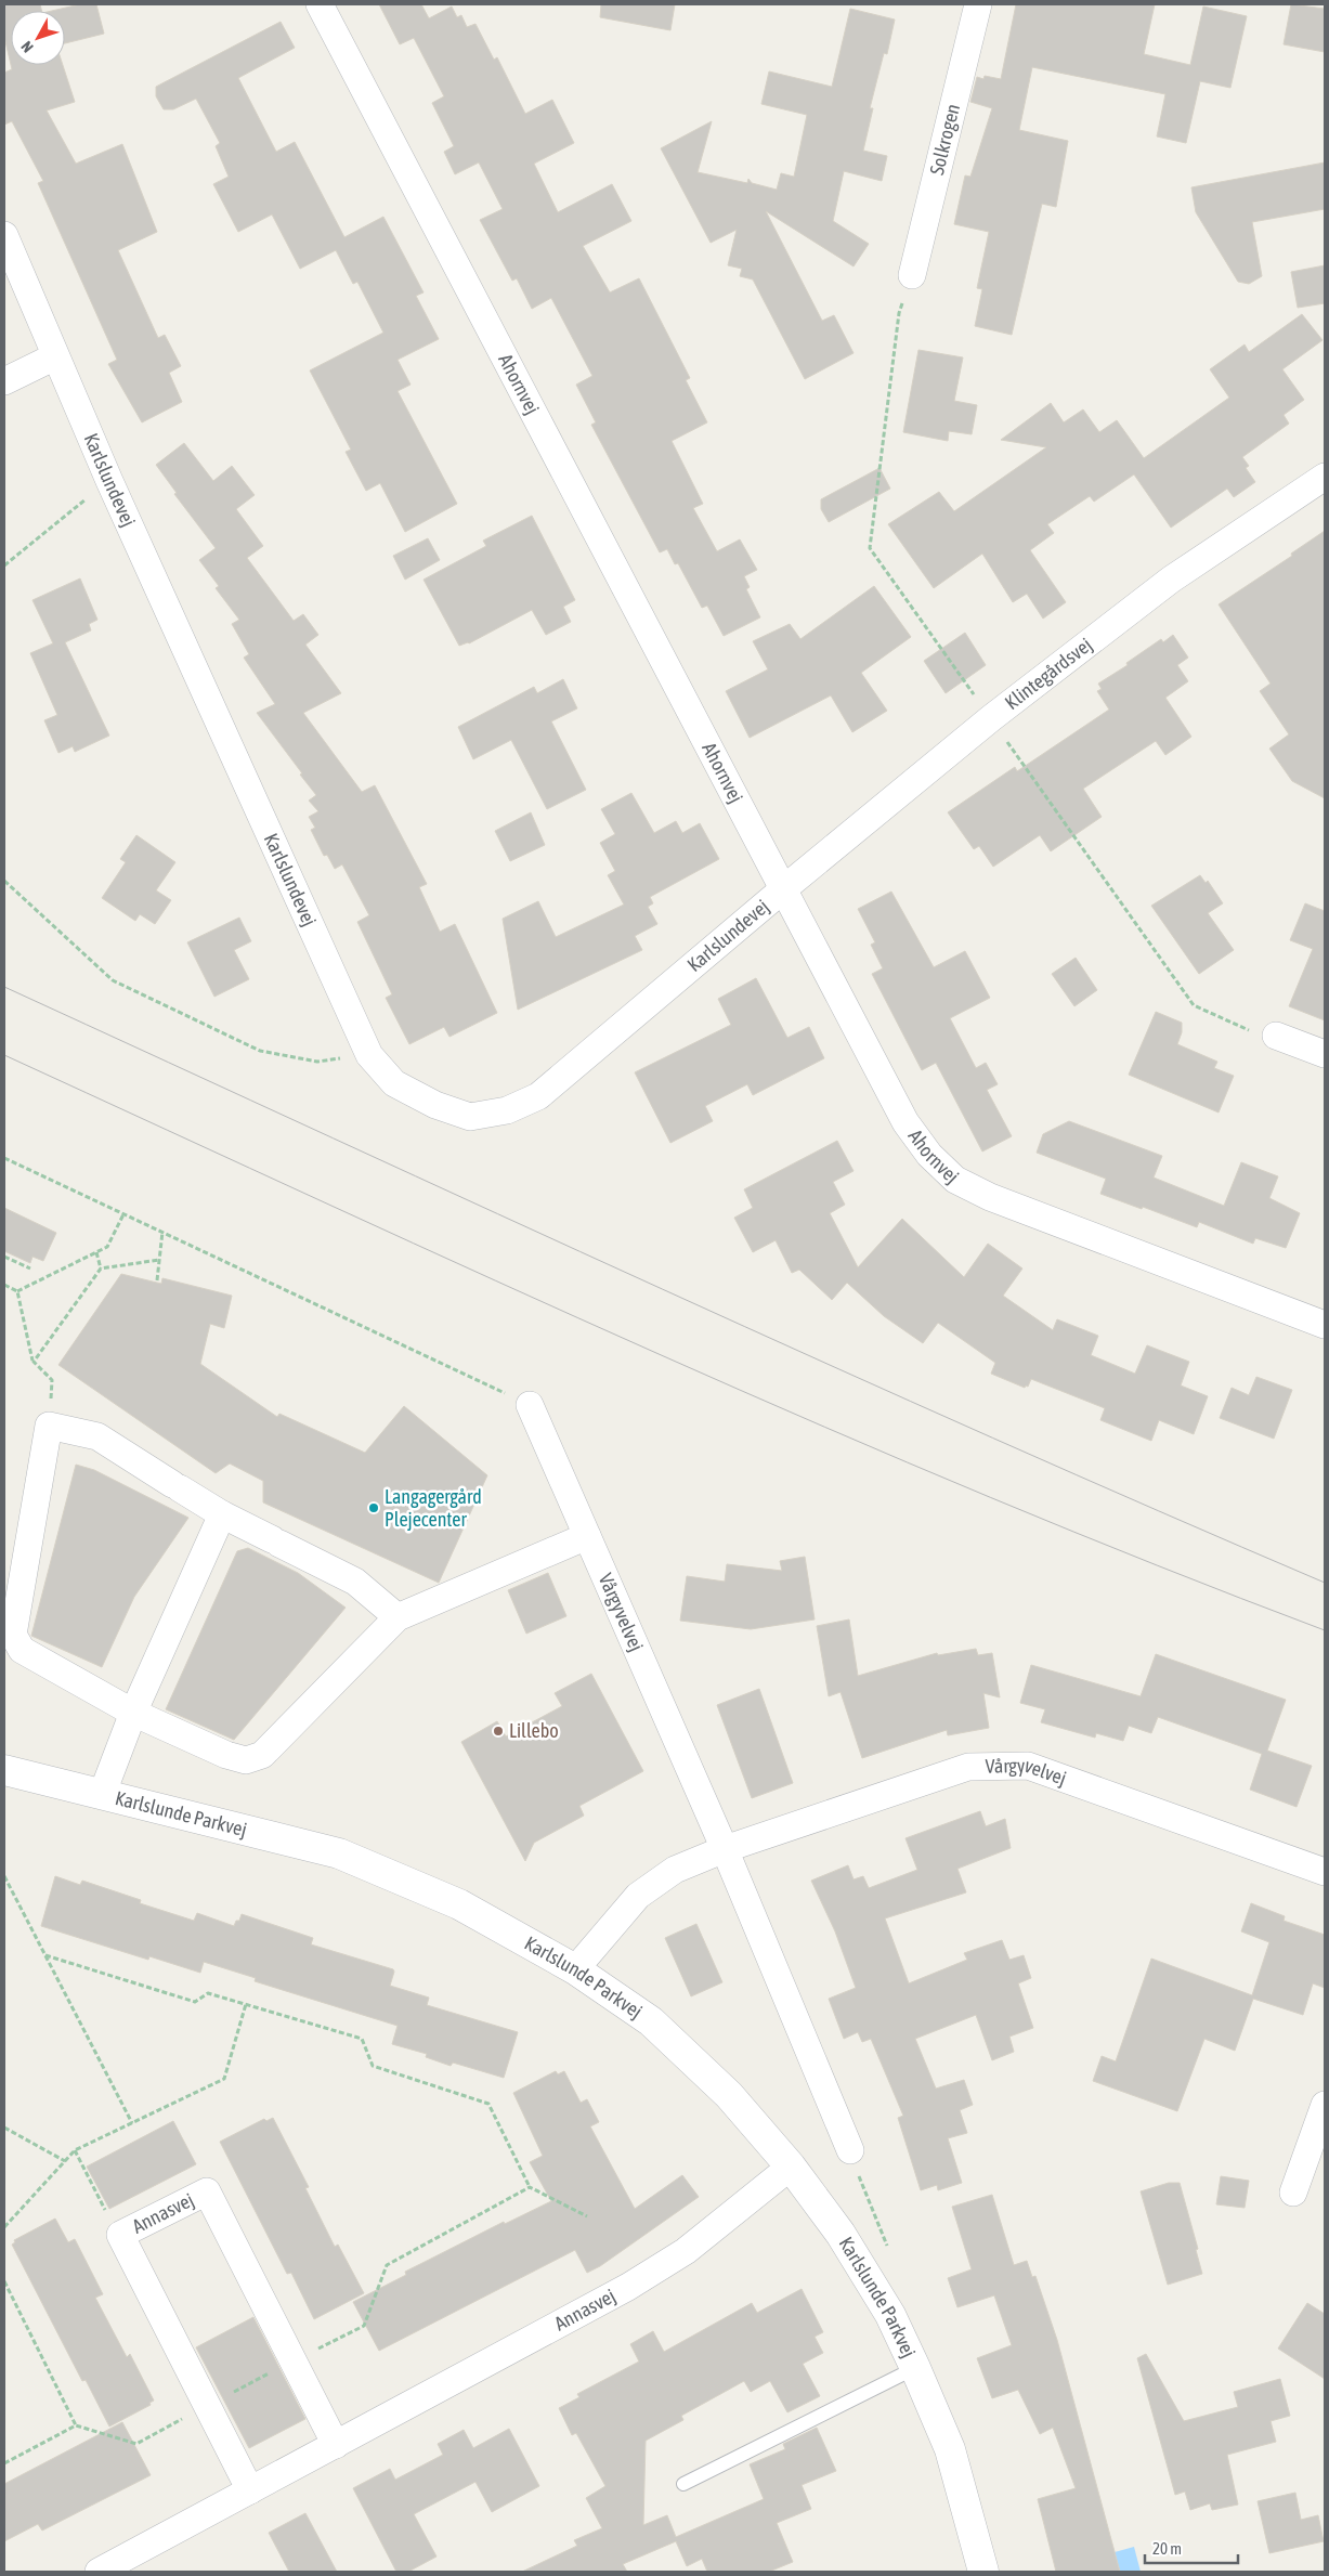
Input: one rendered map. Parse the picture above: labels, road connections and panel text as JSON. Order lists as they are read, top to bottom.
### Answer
{
  "streets": {
    "street": [
      "Solkrogen",
      "Ahornvej",
      "Karlslundevej",
      "Klintegårdsvej",
      "Vårgyvelvej",
      "Karlslunde Parkvej",
      "Annasvej"
    ]
  },
  "crossings": [
    ["Ahornvej", "Karlslundevej"],
    ["Ahornvej", "Klintegårdsvej"],
    ["Karlslundevej", "Klintegårdsvej"],
    ["Vårgyvelvej", "Karlslunde Parkvej"],
    ["Karlslunde Parkvej", "Annasvej"]
  ],
  "places": ["Langagergård Plejecenter", "Lillebo"],
  "scale_bar": "20 m",
  "north": "bottom left"
}
